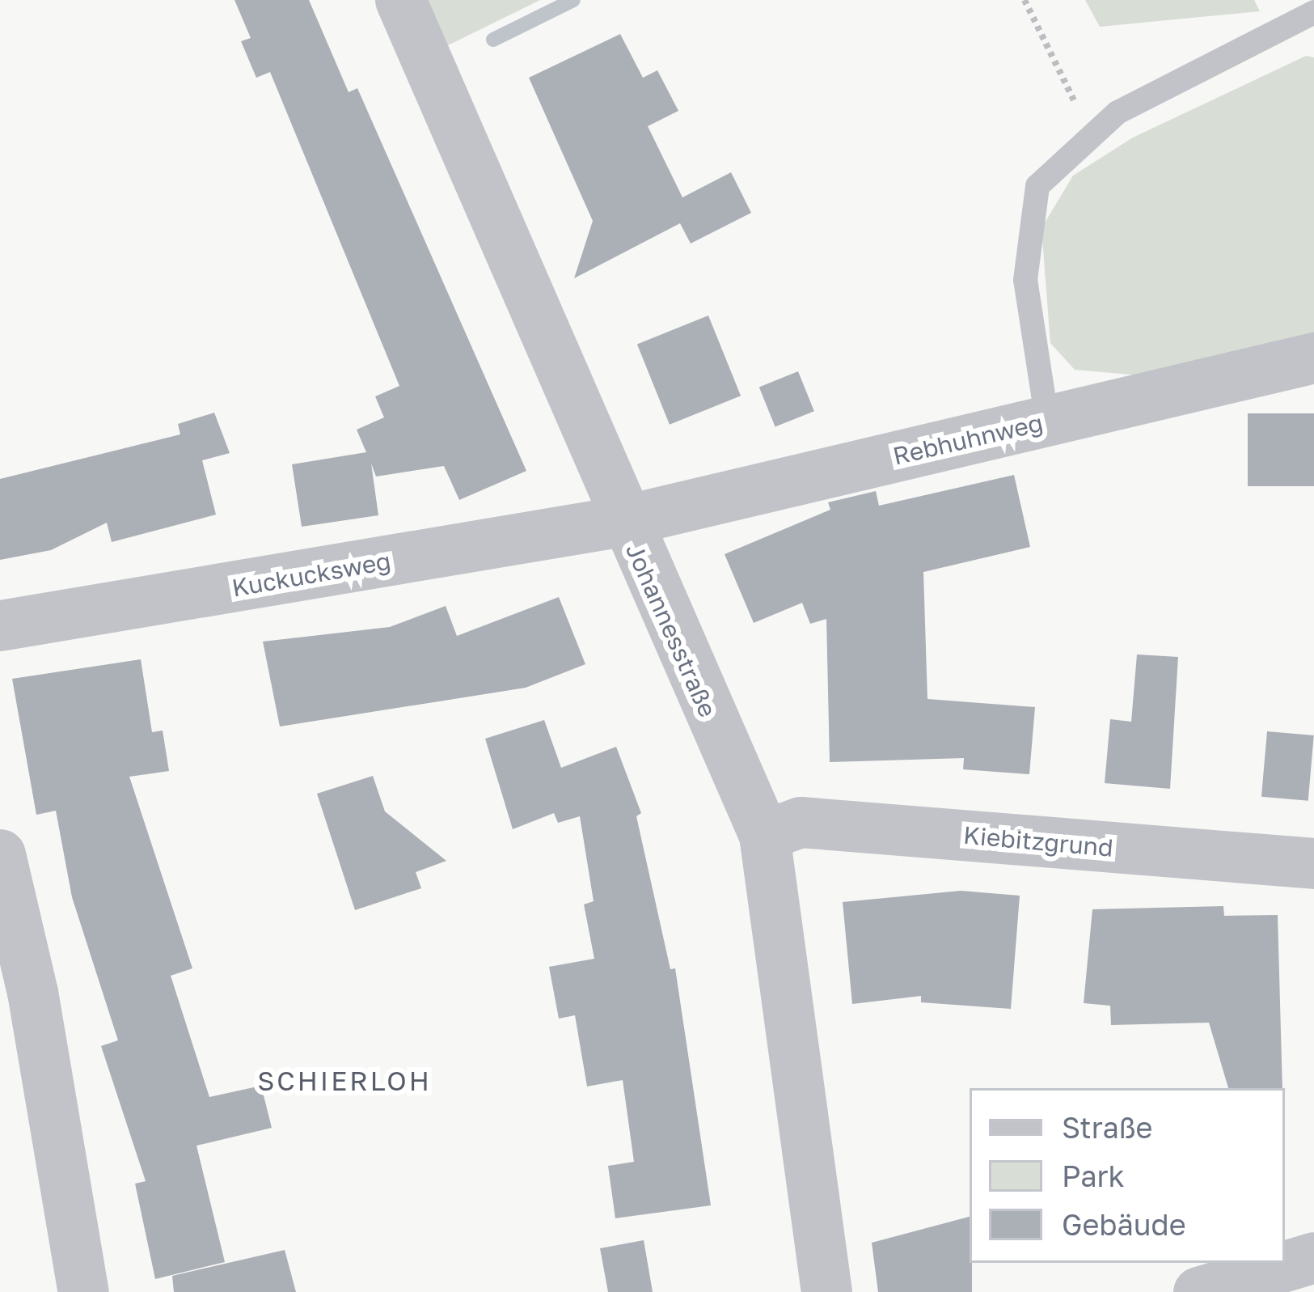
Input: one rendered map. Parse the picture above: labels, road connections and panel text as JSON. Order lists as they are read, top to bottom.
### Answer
{
  "streets": {
    "street": [
      "Rebhuhnweg",
      "Kuckucksweg",
      "Johannesstraße",
      "Kiebitzgrund"
    ]
  },
  "crossings": [
    ["Rebhuhnweg", "Kuckucksweg"],
    ["Rebhuhnweg", "Johannesstraße"],
    ["Kuckucksweg", "Johannesstraße"],
    ["Johannesstraße", "Kiebitzgrund"]
  ],
  "districts": ["SCHIERLOH"],
  "legend": ["Straße", "Park", "Gebäude"]
}
